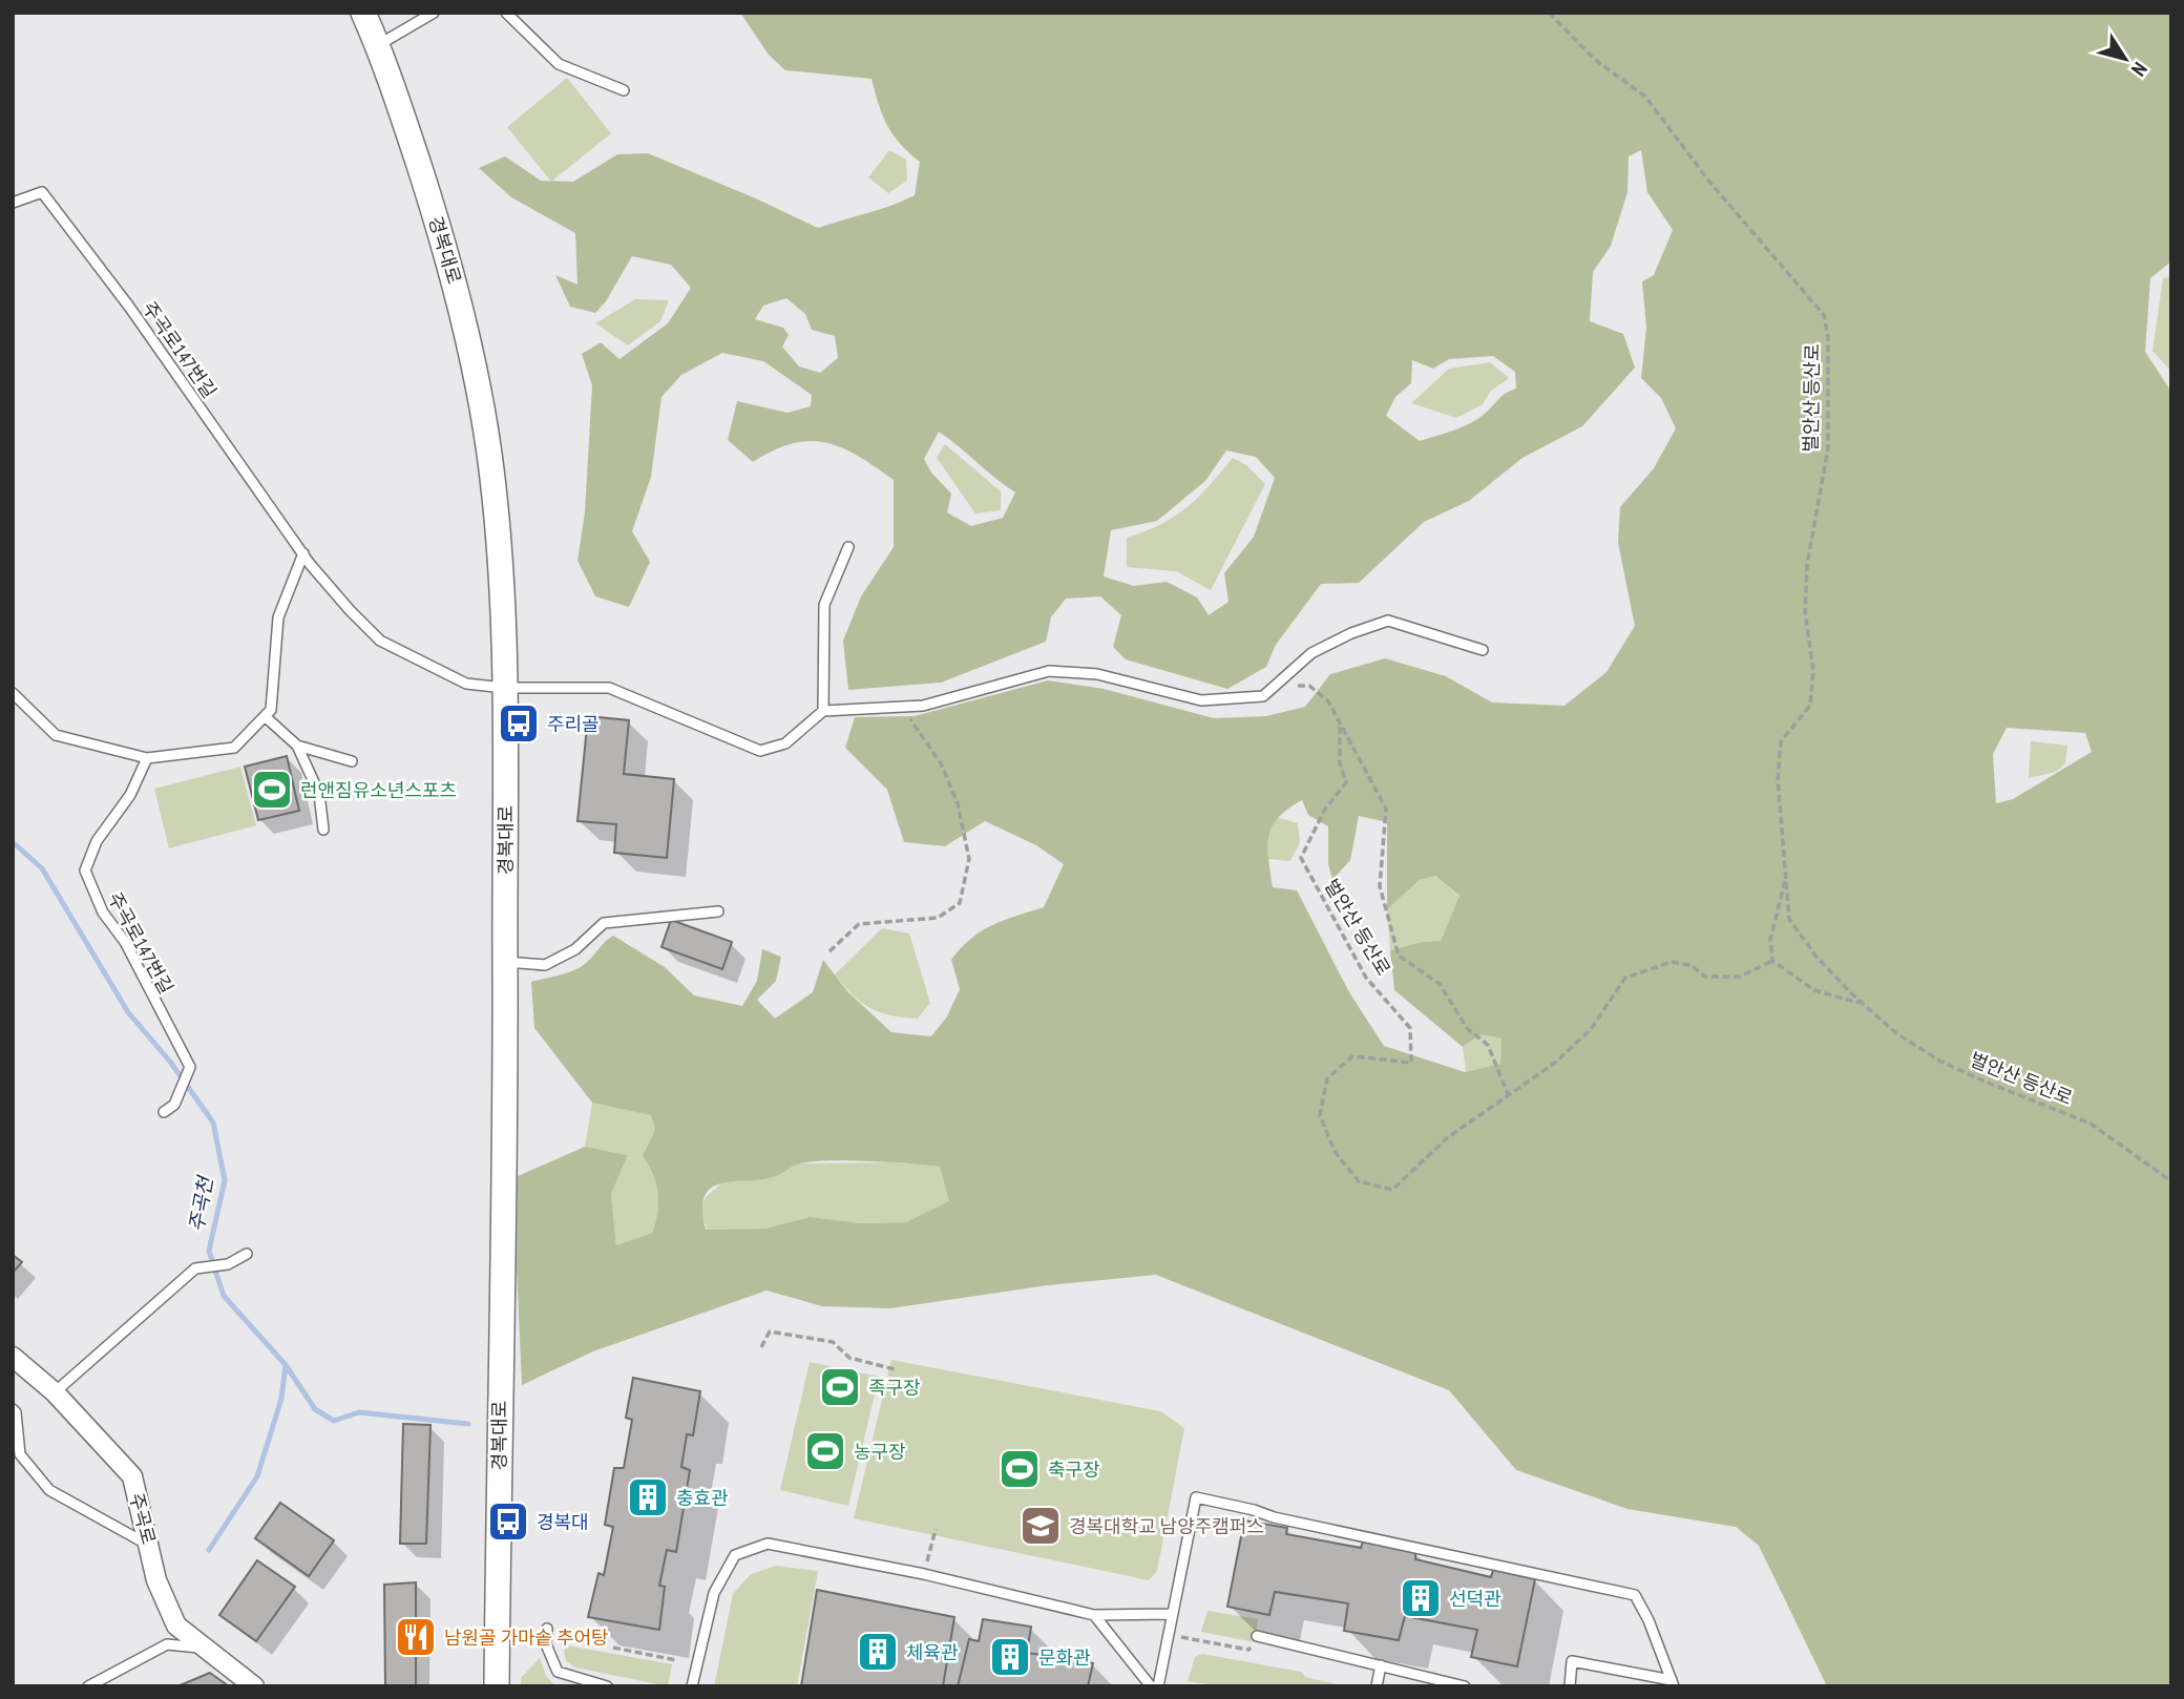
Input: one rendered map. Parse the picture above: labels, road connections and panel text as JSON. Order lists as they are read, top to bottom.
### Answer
{
  "streets": {
    "street": ["경복대로", "주곡로"],
    "lane": ["주곡로147번길"],
    "path": ["벌안산 등산로"]
  },
  "crossings": [
    ["경복대로", "주곡로147번길"]
  ],
  "water": ["주곡천"],
  "places": {
    "bus stop": ["주리골", "경복대"],
    "sports": [
      "런앤짐유소년스포츠",
      "족구장",
      "농구장",
      "축구장"
    ],
    "building": [
      "충효관",
      "선덕관",
      "체육관",
      "문화관"
    ],
    "school or university": ["경복대학교 남양주캠퍼스"],
    "restaurant": ["남원골 가마솥 추어탕"]
  },
  "north": "bottom right"
}
